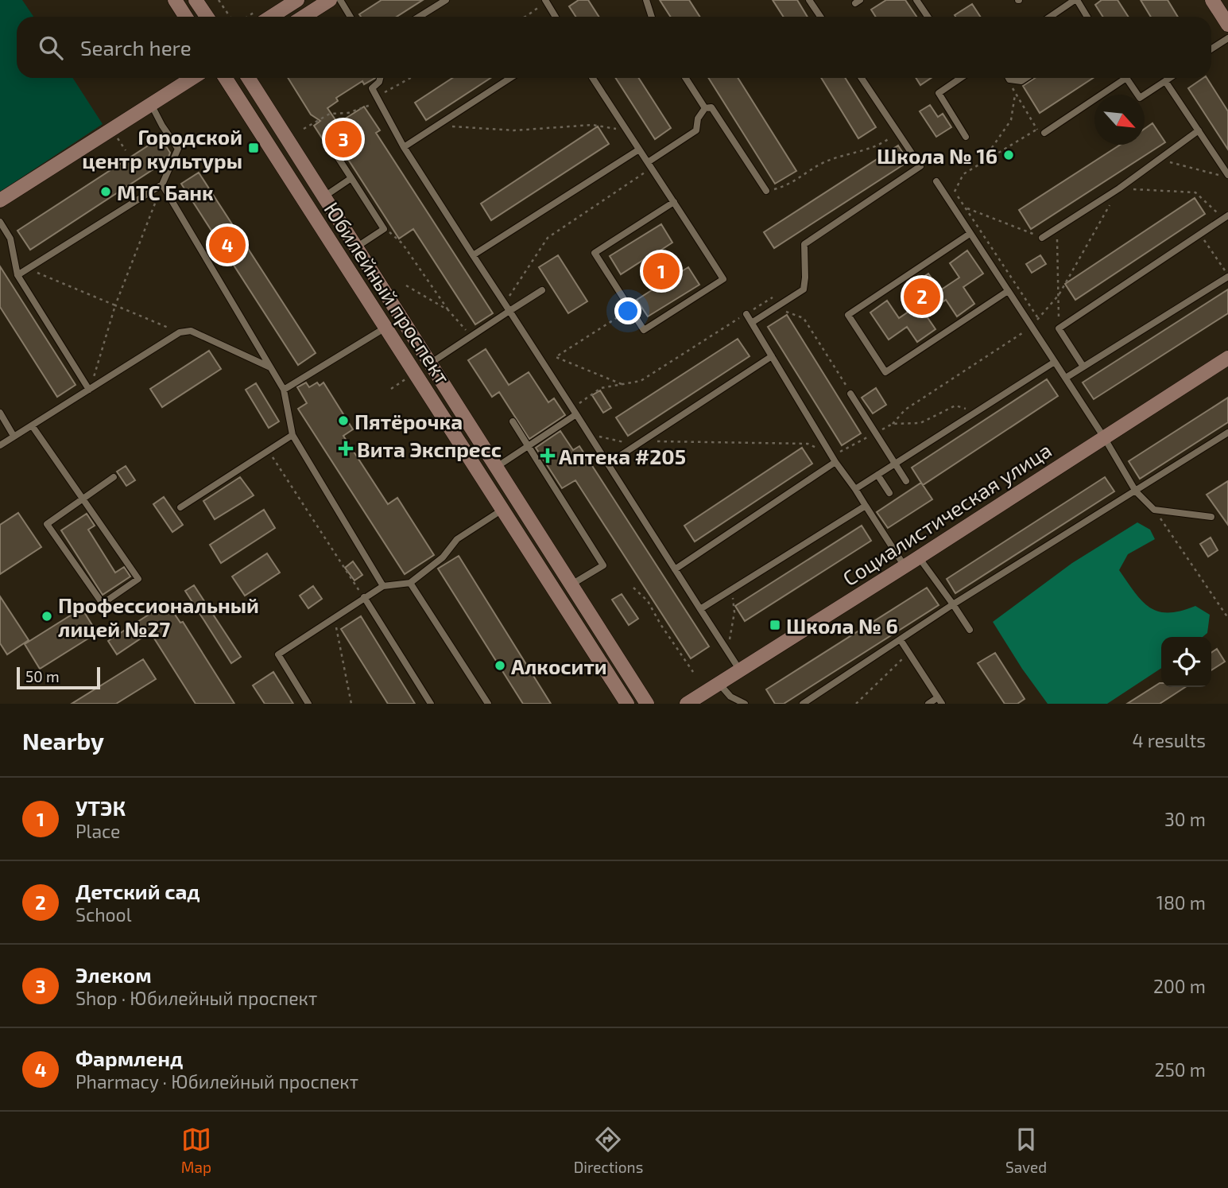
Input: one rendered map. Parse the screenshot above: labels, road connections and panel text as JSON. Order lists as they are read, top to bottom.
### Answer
{
  "streets": {
    "main road": ["Юбилейный проспект", "Социалистическая улица"]
  },
  "places": {
    "transit": ["Городской центр культуры", "Школа № 6"],
    "other": [
      "Школа № 16",
      "МТС Банк",
      "Пятёрочка",
      "Профессиональный лицей №27",
      "Алкосити"
    ],
    "health": ["Вита Экспресс", "Аптека #205"]
  },
  "scale_bar": "50 m",
  "north": "bottom right",
  "page": {
    "search": "Search here",
    "pins": [
      "3",
      "4",
      "1",
      "2"
    ],
    "scale": "50 m",
    "heading": ["Nearby", "4 results"],
    "list": [
      {
        "mark": "1",
        "name": "УТЭК",
        "note": "Place",
        "value": "30 m"
      },
      {
        "mark": "2",
        "name": "Детский сад",
        "note": "School",
        "value": "180 m"
      },
      {
        "mark": "3",
        "name": "Элеком",
        "note": "Shop · Юбилейный проспект",
        "value": "200 m"
      },
      {
        "mark": "4",
        "name": "Фармленд",
        "note": "Pharmacy · Юбилейный проспект",
        "value": "250 m"
      }
    ],
    "nav": ["Map", "Directions", "Saved"]
  }
}
